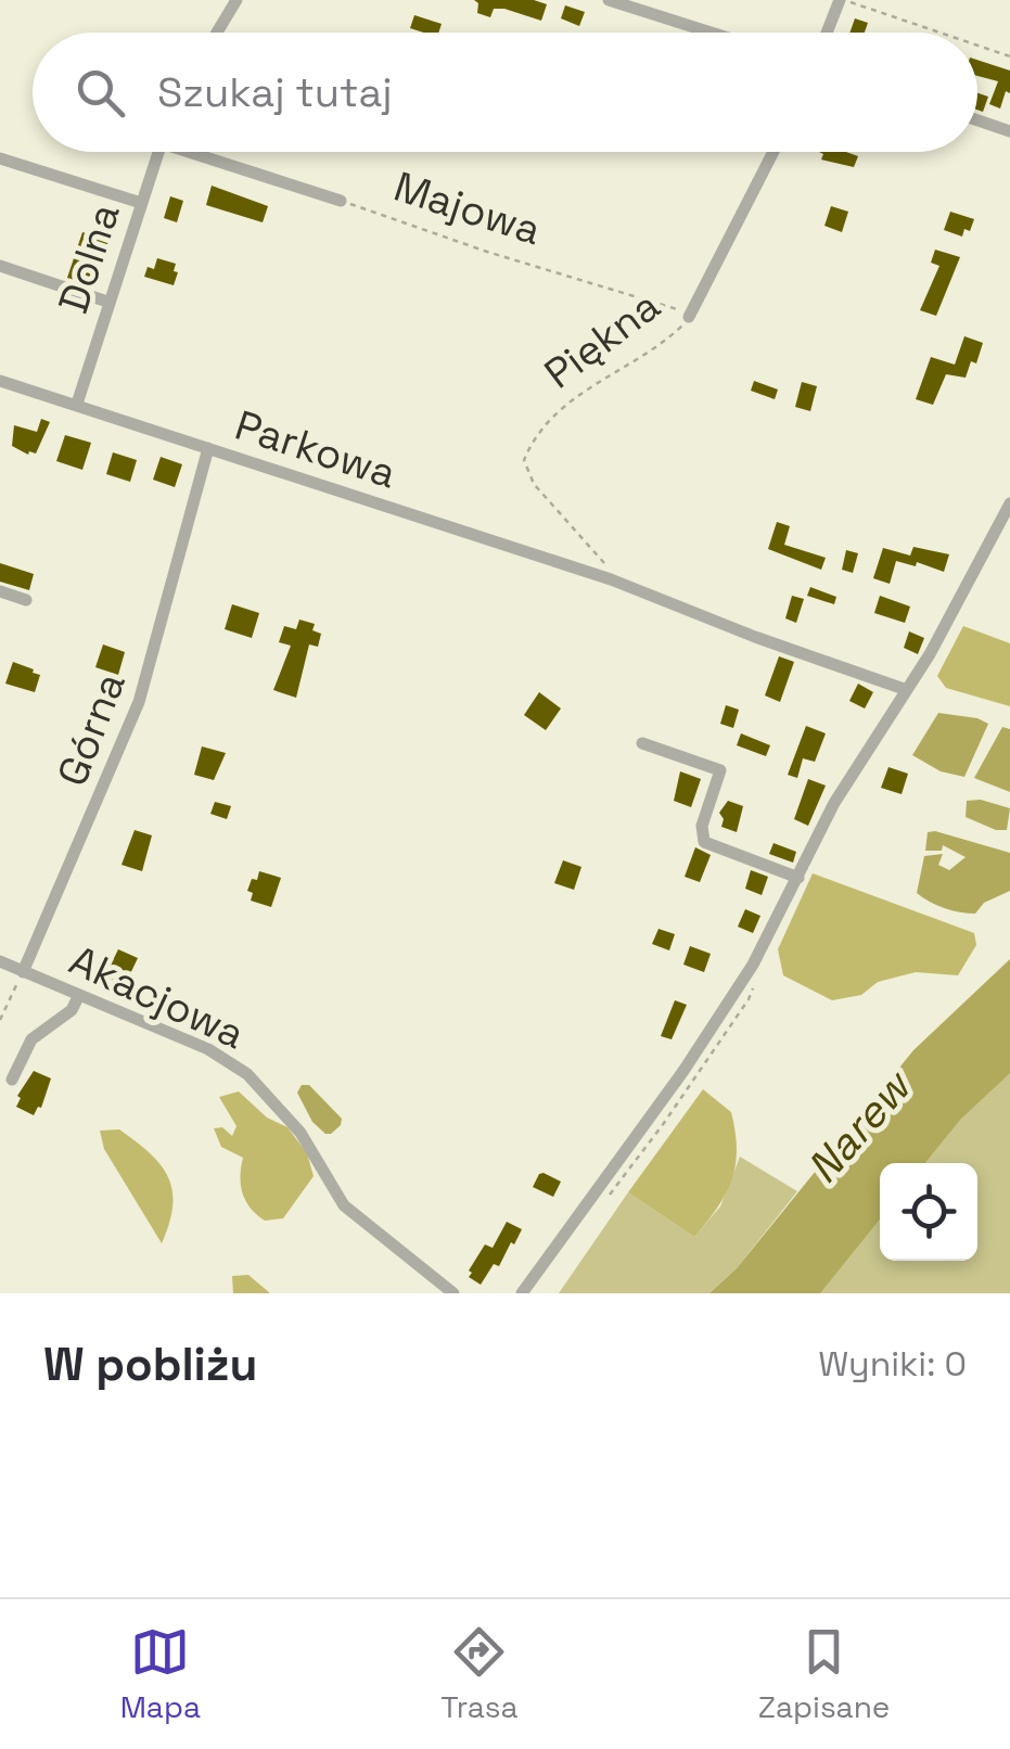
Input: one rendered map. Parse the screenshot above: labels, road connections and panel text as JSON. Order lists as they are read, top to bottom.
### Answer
{
  "streets": {
    "street": [
      "Majowa",
      "Dolna",
      "Piękna",
      "Parkowa",
      "Górna",
      "Akacjowa"
    ]
  },
  "crossings": [
    ["Majowa", "Piękna"],
    ["Dolna", "Parkowa"],
    ["Piękna", "Parkowa"],
    ["Parkowa", "Górna"],
    ["Górna", "Akacjowa"]
  ],
  "water": ["Narew"],
  "page": {
    "search": "Szukaj tutaj",
    "heading": ["W pobliżu", "Wyniki: 0"],
    "nav": ["Mapa", "Trasa", "Zapisane"]
  }
}
